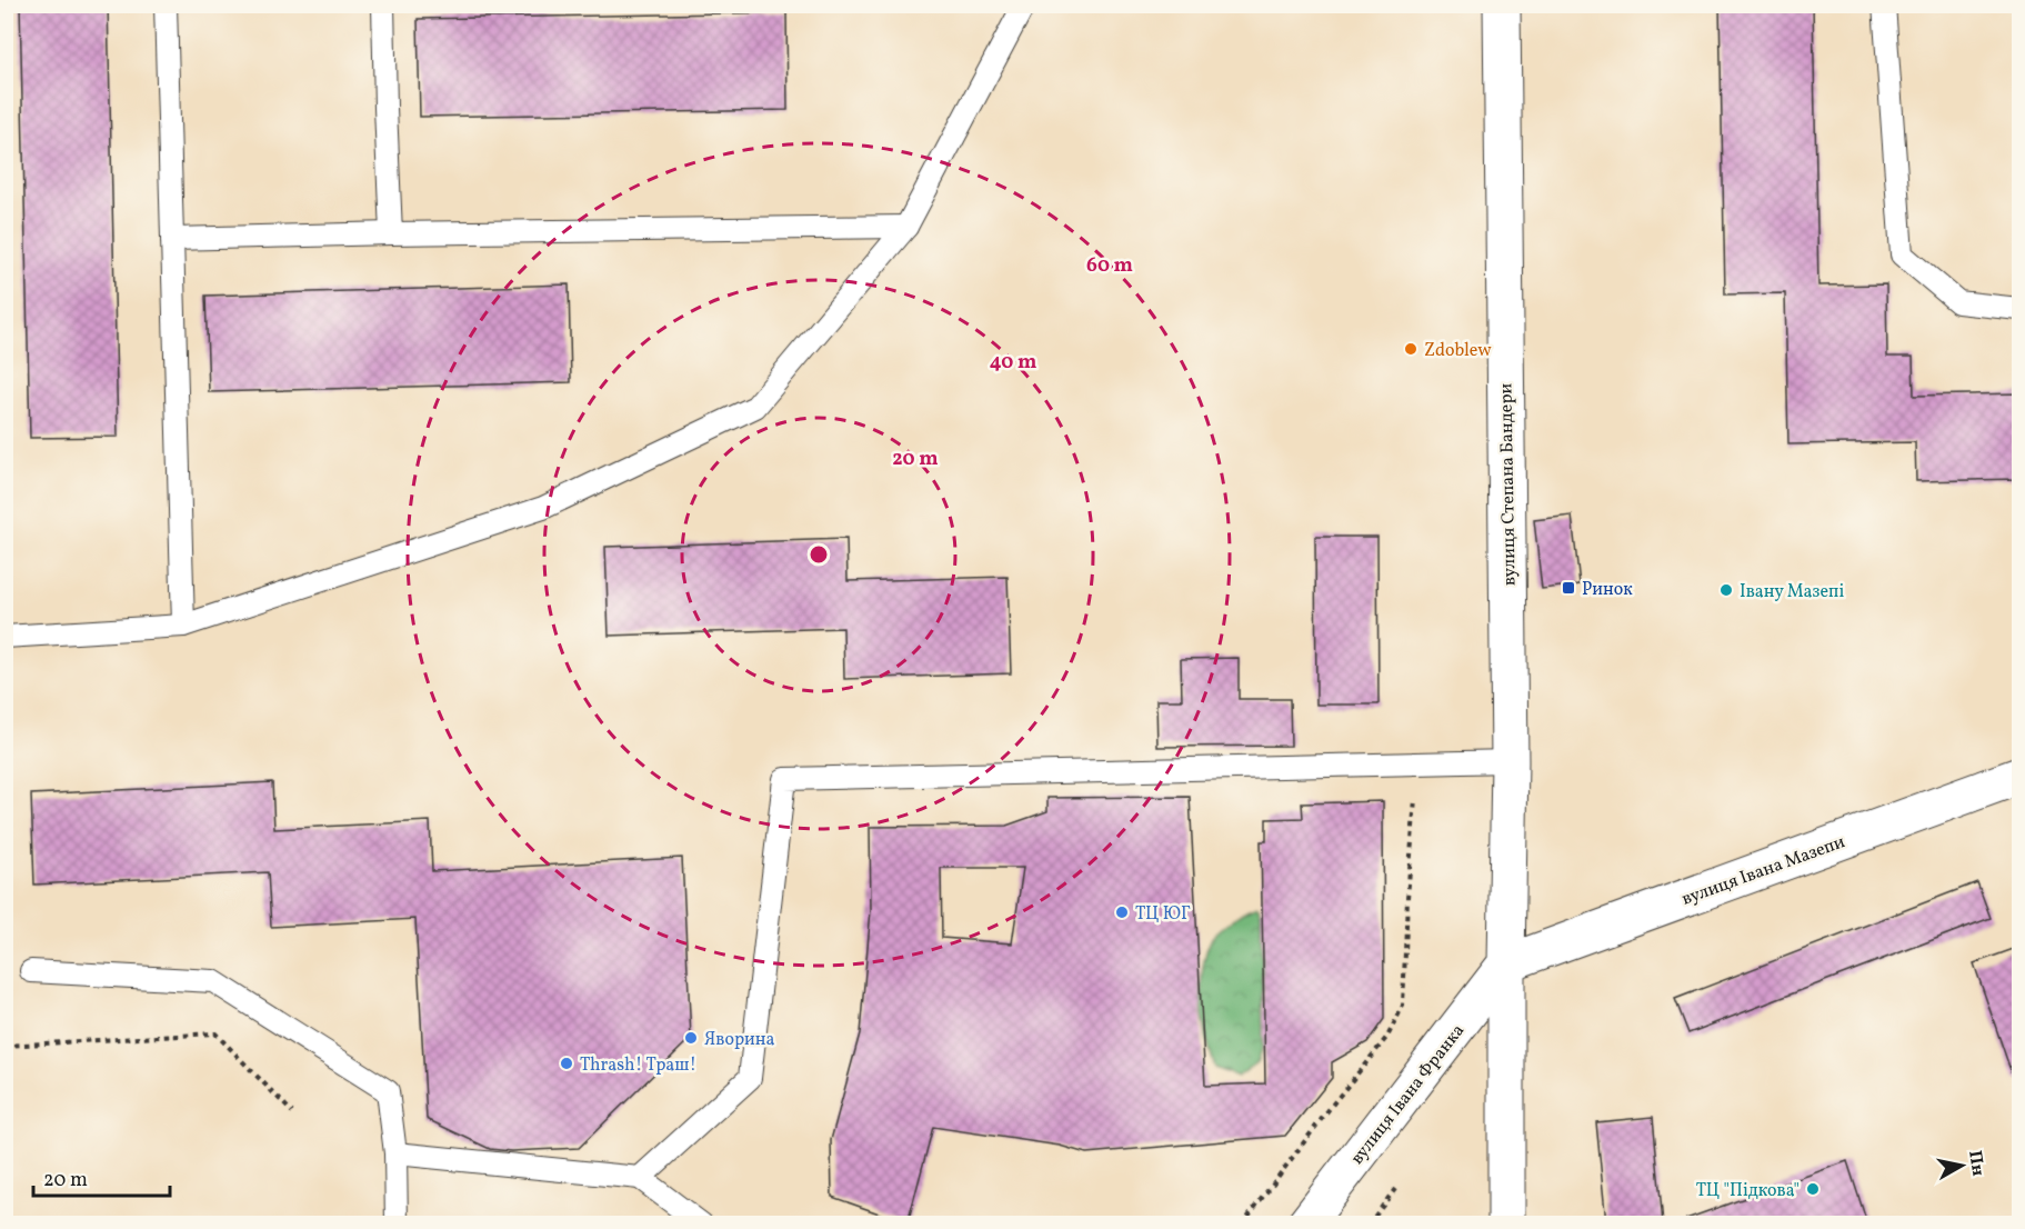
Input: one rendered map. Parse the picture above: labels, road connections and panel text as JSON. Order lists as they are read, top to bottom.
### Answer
{
  "streets": {
    "street": ["вулиця Степана Бандери", "вулиця Івана Мазепи", "вулиця Івана Франка"]
  },
  "crossings": [
    ["вулиця Степана Бандери", "вулиця Івана Мазепи"],
    ["вулиця Степана Бандери", "вулиця Івана Франка"],
    ["вулиця Івана Мазепи", "вулиця Івана Франка"]
  ],
  "places": {
    "other": [
      "Zdoblew",
      "Івану Мазепі",
      "ТЦ ЮГ",
      "Яворина",
      "Thrash! Траш!",
      "ТЦ \"Підкова\""
    ],
    "transit": ["Ринок"]
  },
  "scale_bar": "20 m",
  "north": "right",
  "rings": ["60 m", "40 m", "20 m"]
}
